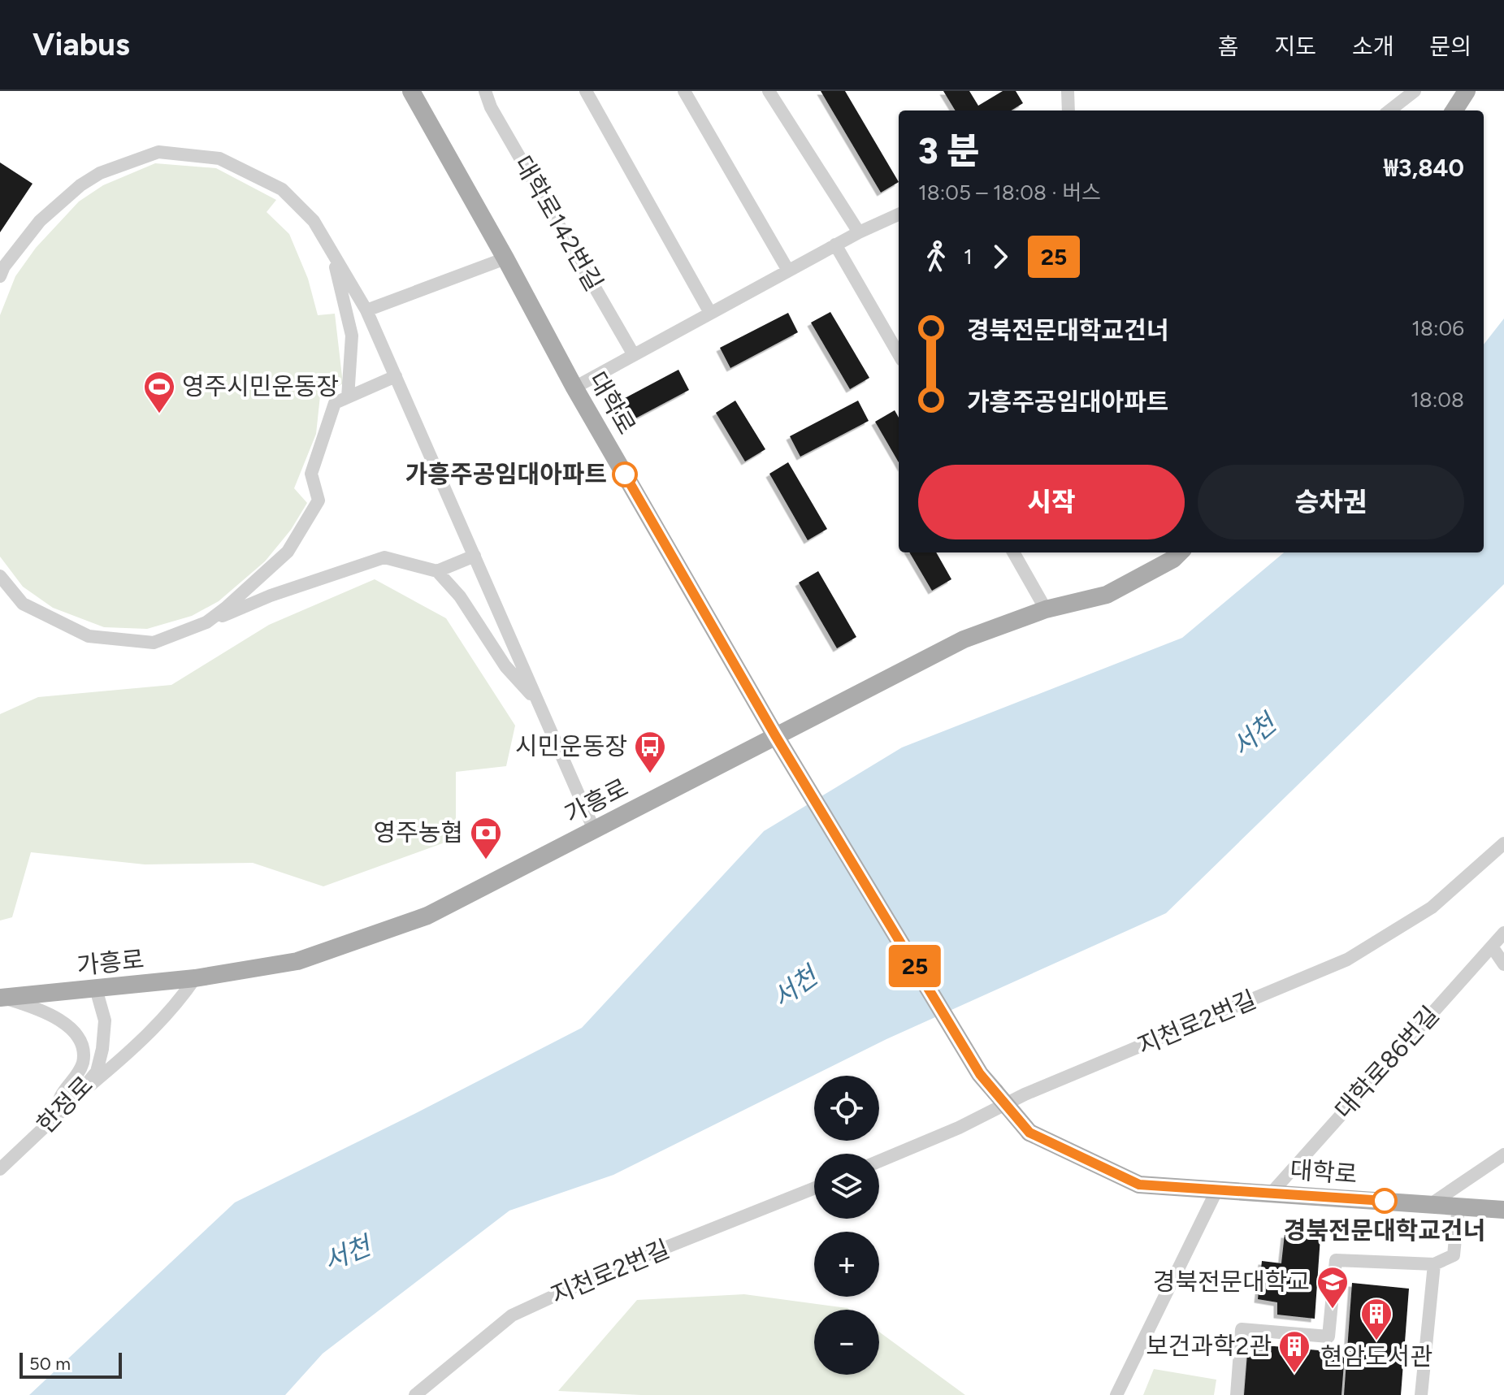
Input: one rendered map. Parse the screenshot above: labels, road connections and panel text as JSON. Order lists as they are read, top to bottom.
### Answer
{
  "streets": {
    "main road": ["대학로", "가흥로"],
    "street": [
      "대학로142번길",
      "지천로2번길",
      "대학로86번길",
      "한정로"
    ]
  },
  "crossings": [
    ["대학로", "가흥로"],
    ["대학로", "대학로86번길"],
    ["가흥로", "한정로"]
  ],
  "water": ["서천"],
  "places": {
    "sports": ["영주시민운동장"],
    "other": ["가흥주공임대아파트", "경북전문대학교건너"],
    "bus stop": ["시민운동장"],
    "bank": ["영주농협"],
    "school or university": ["경북전문대학교"],
    "building": ["현암도서관", "보건과학2관"]
  },
  "lines": ["bus line 25"],
  "scale_bar": "50 m",
  "page": {
    "header": "Viabus",
    "nav": [
      "홈",
      "지도",
      "소개",
      "문의"
    ],
    "on_map": "25",
    "heading": ["3 분", "18:05 – 18:08 · 버스", "₩3,840"],
    "legs": ["1", "25"],
    "list": [
      {
        "name": "경북전문대학교건너",
        "value": "18:06"
      },
      {
        "name": "가흥주공임대아파트",
        "value": "18:08"
      }
    ],
    "buttons": ["시작", "승차권"],
    "map_buttons": ["+", "−"],
    "scale": "50 m"
  }
}
